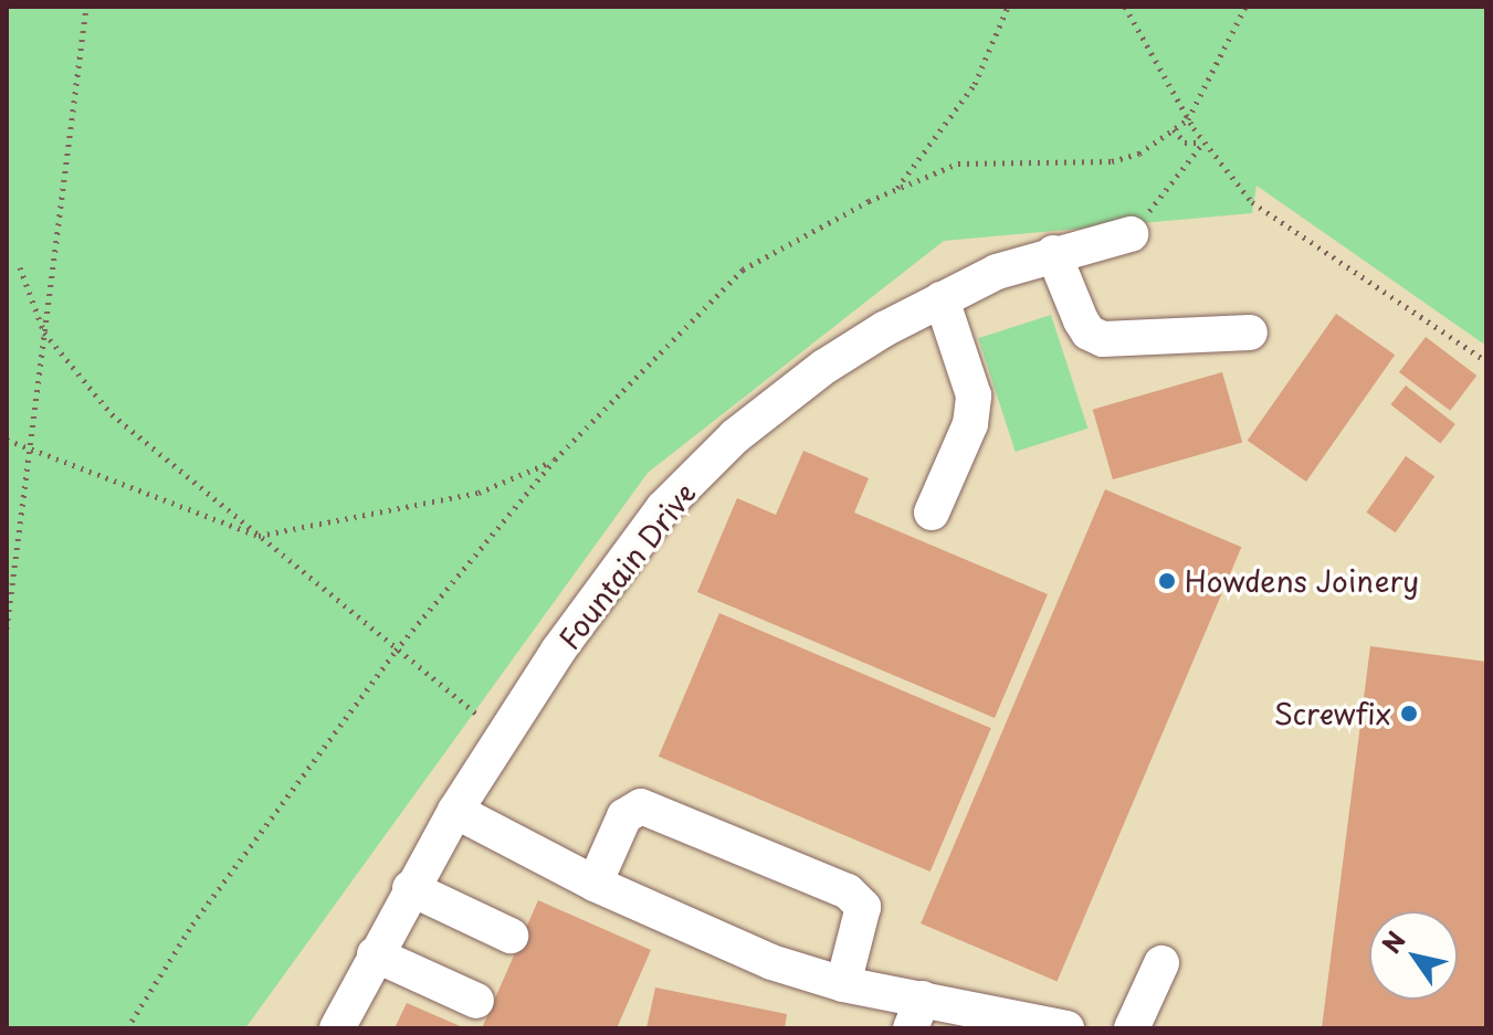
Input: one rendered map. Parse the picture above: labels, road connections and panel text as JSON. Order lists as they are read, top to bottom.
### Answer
{
  "streets": {
    "lane": ["Fountain Drive"]
  },
  "places": ["Howdens Joinery", "Screwfix"],
  "north": "top left"
}
